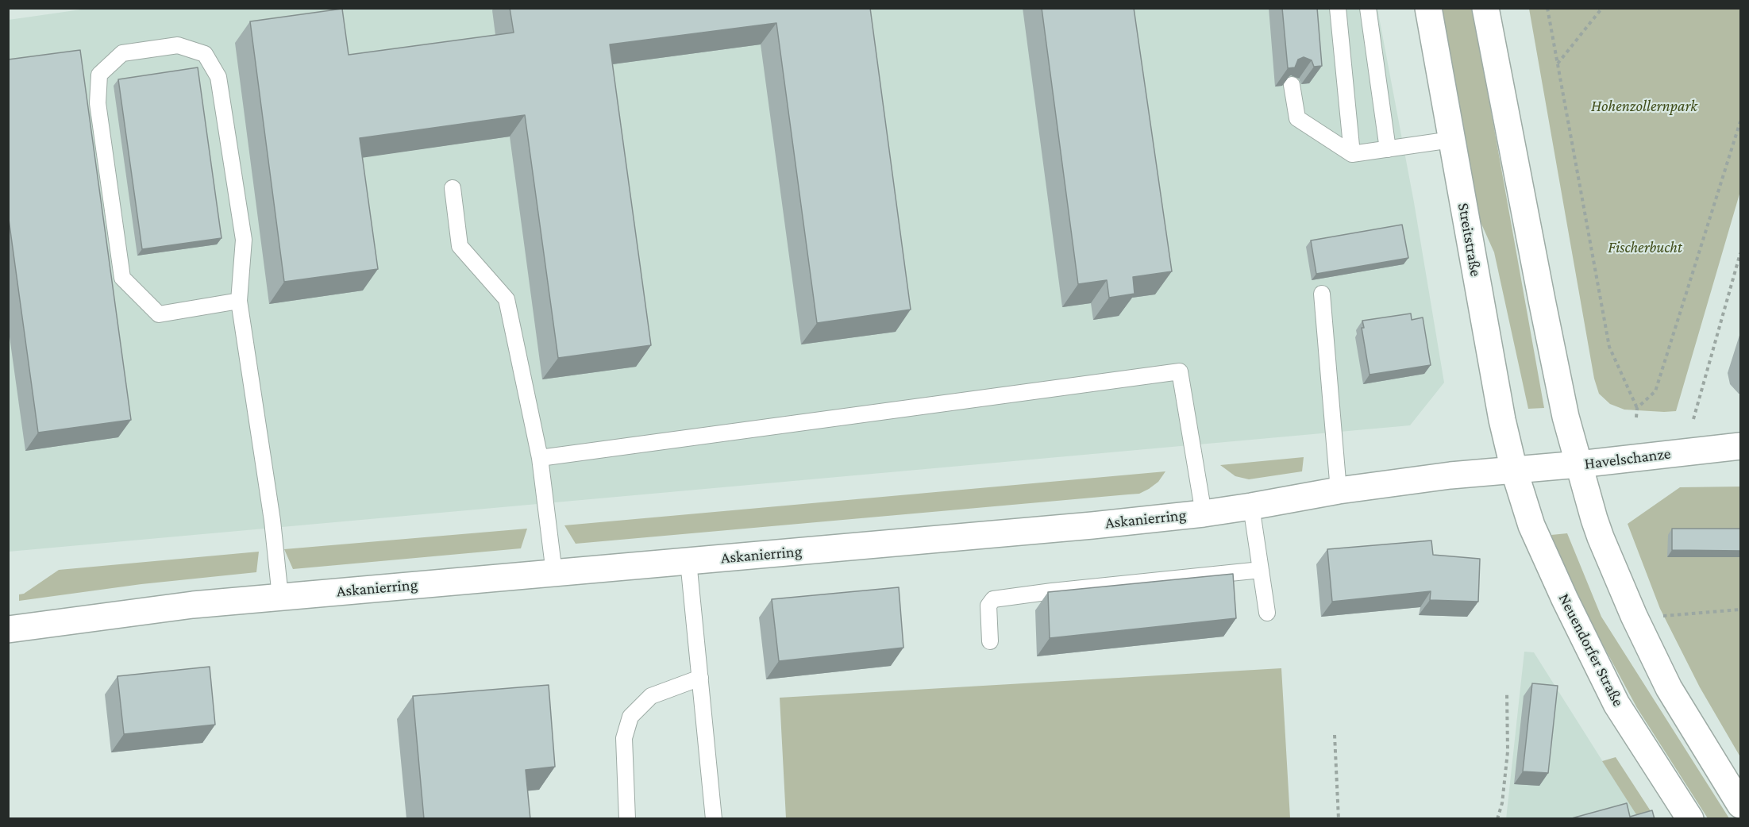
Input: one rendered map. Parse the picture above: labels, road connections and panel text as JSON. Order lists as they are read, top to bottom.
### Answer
{
  "streets": {
    "street": [
      "Streitstraße",
      "Havelschanze",
      "Askanierring",
      "Neuendorfer Straße"
    ]
  },
  "crossings": [
    ["Streitstraße", "Havelschanze"],
    ["Streitstraße", "Askanierring"],
    ["Streitstraße", "Neuendorfer Straße"],
    ["Havelschanze", "Askanierring"],
    ["Havelschanze", "Neuendorfer Straße"],
    ["Askanierring", "Neuendorfer Straße"]
  ],
  "parks": ["Hohenzollernpark", "Fischerbucht"]
}
